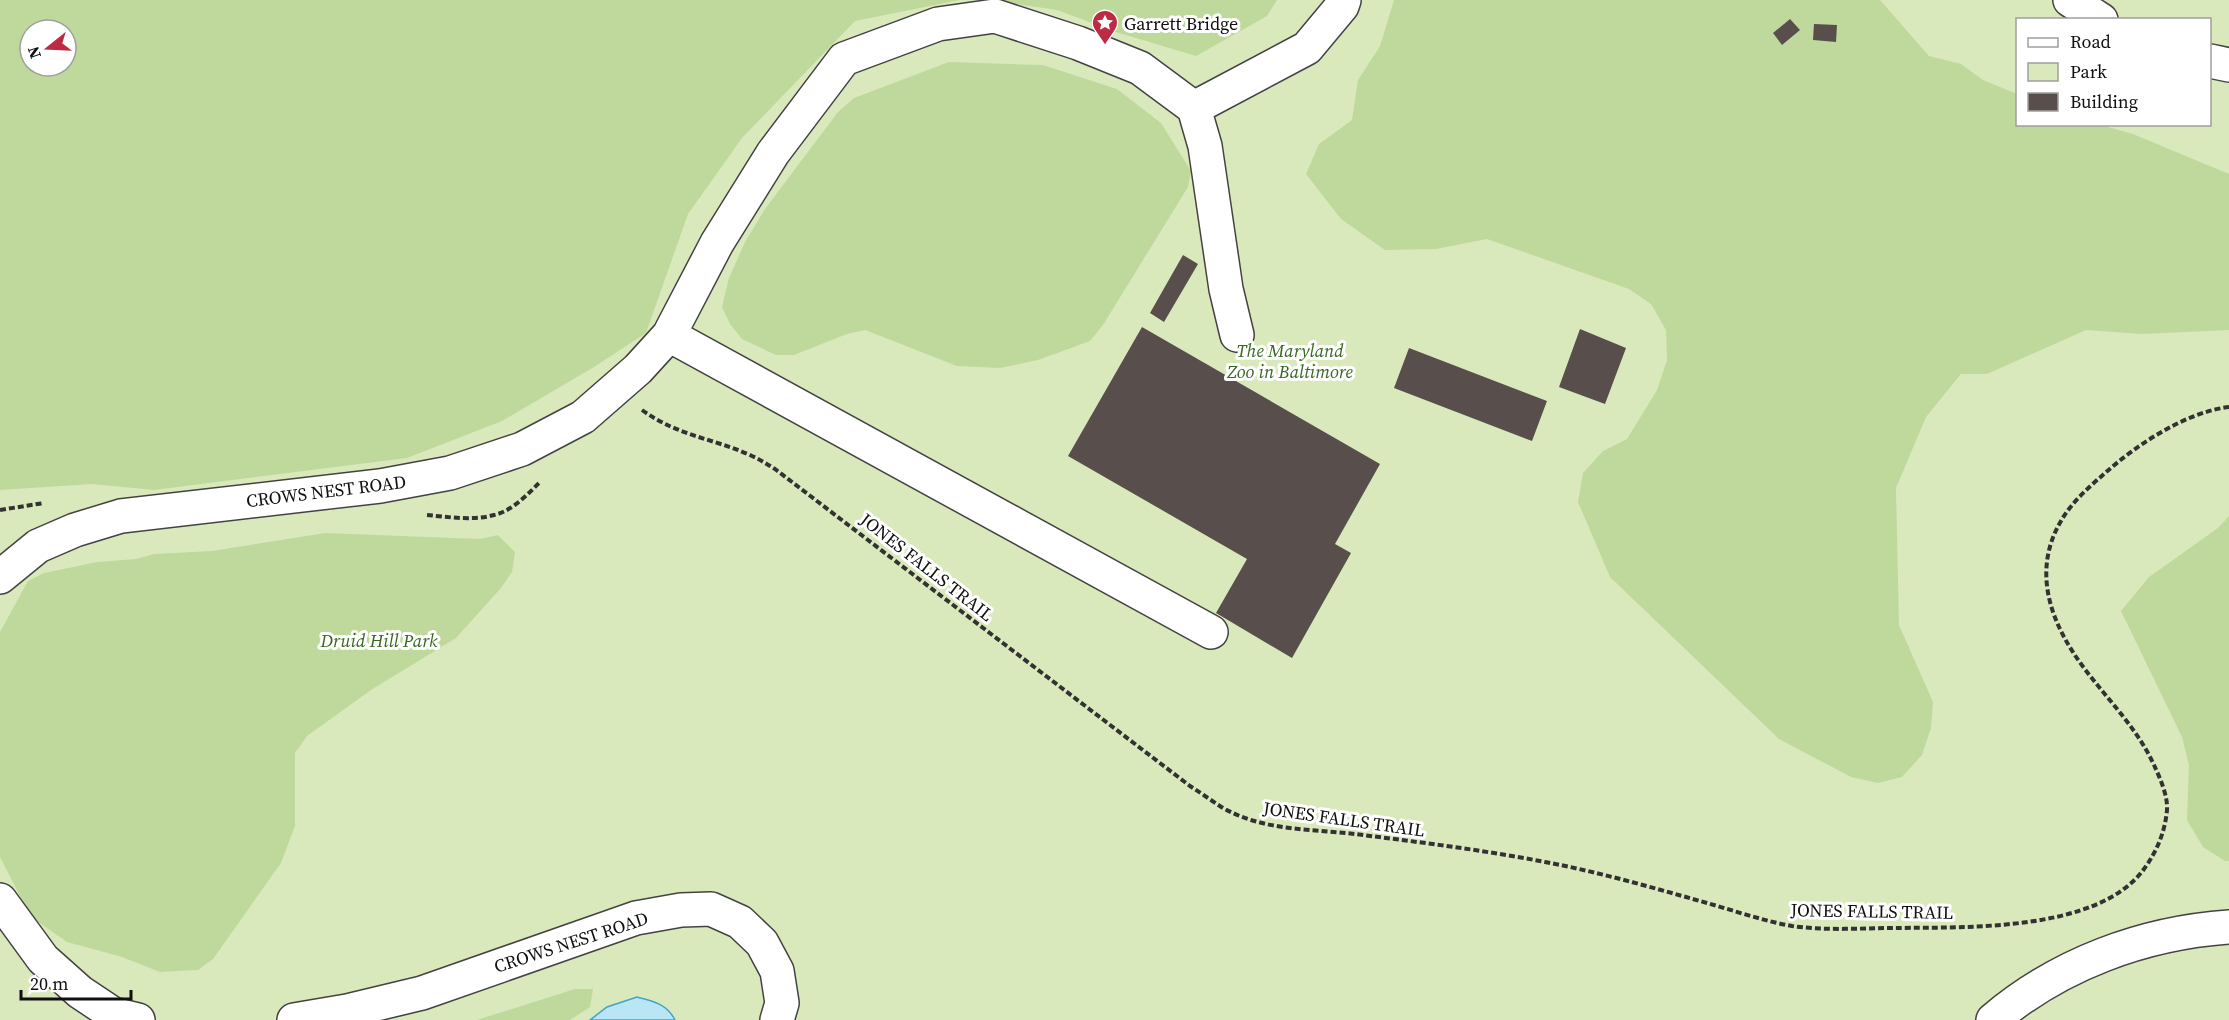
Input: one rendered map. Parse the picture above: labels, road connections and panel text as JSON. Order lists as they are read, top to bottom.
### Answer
{
  "streets": {
    "street": ["CROWS NEST ROAD"],
    "path": ["JONES FALLS TRAIL"]
  },
  "parks": ["The Maryland Zoo in Baltimore", "Druid Hill Park"],
  "places": {
    "place": ["Garrett Bridge"]
  },
  "legend": ["Road", "Park", "Building"],
  "scale_bar": "20 m",
  "north": "left"
}
